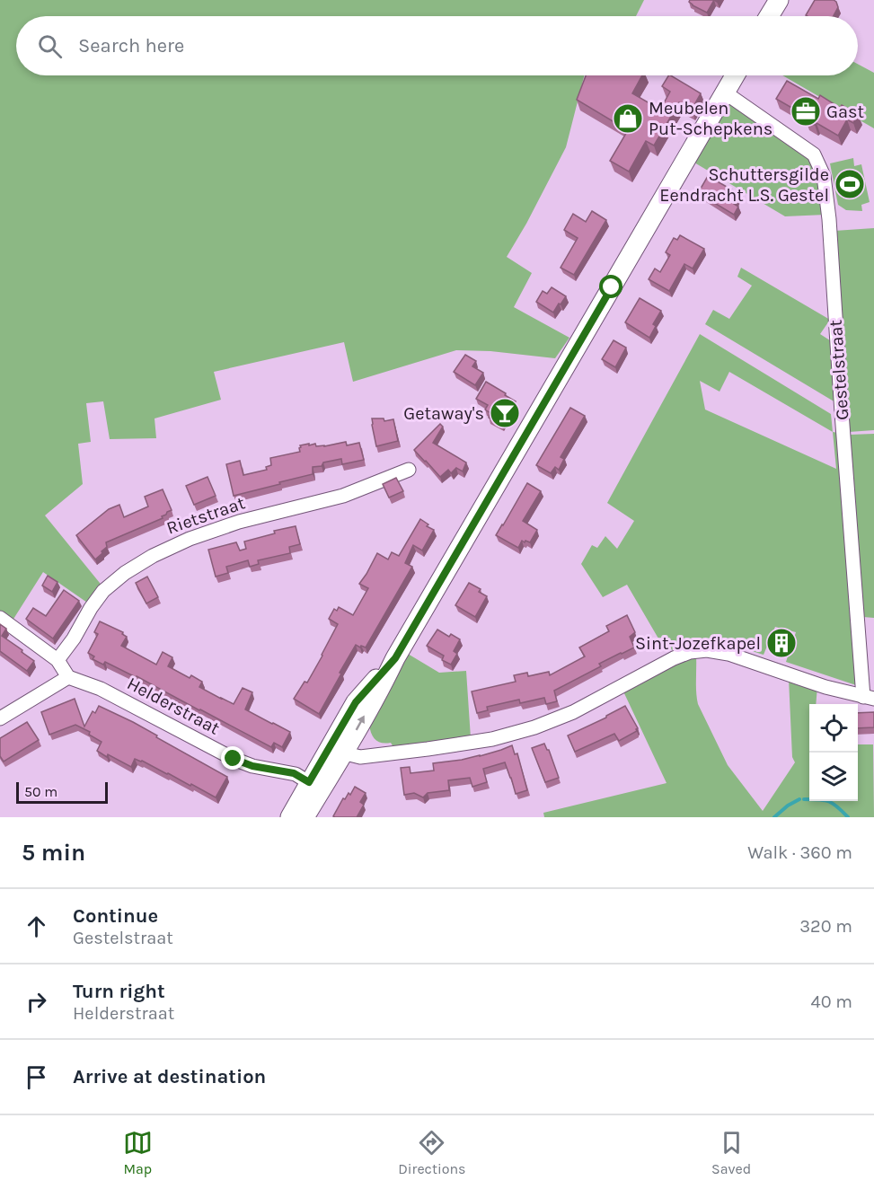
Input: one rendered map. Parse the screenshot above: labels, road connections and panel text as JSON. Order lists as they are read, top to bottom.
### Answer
{
  "streets": {
    "street": ["Gestelstraat", "Rietstraat", "Helderstraat"]
  },
  "places": {
    "office": ["Gast"],
    "shop": ["Meubelen Put-Schepkens"],
    "sports": ["Schuttersgilde Eendracht L.S. Gestel"],
    "bar": ["Getaway's"],
    "building": ["Sint-Jozefkapel"]
  },
  "scale_bar": "50 m",
  "page": {
    "search": "Search here",
    "scale": "50 m",
    "heading": ["5 min", "Walk · 360 m"],
    "list": [
      ["Continue", "Gestelstraat", "320 m"],
      ["Turn right", "Helderstraat", "40 m"],
      "Arrive at destination"
    ],
    "nav": ["Map", "Directions", "Saved"]
  }
}
